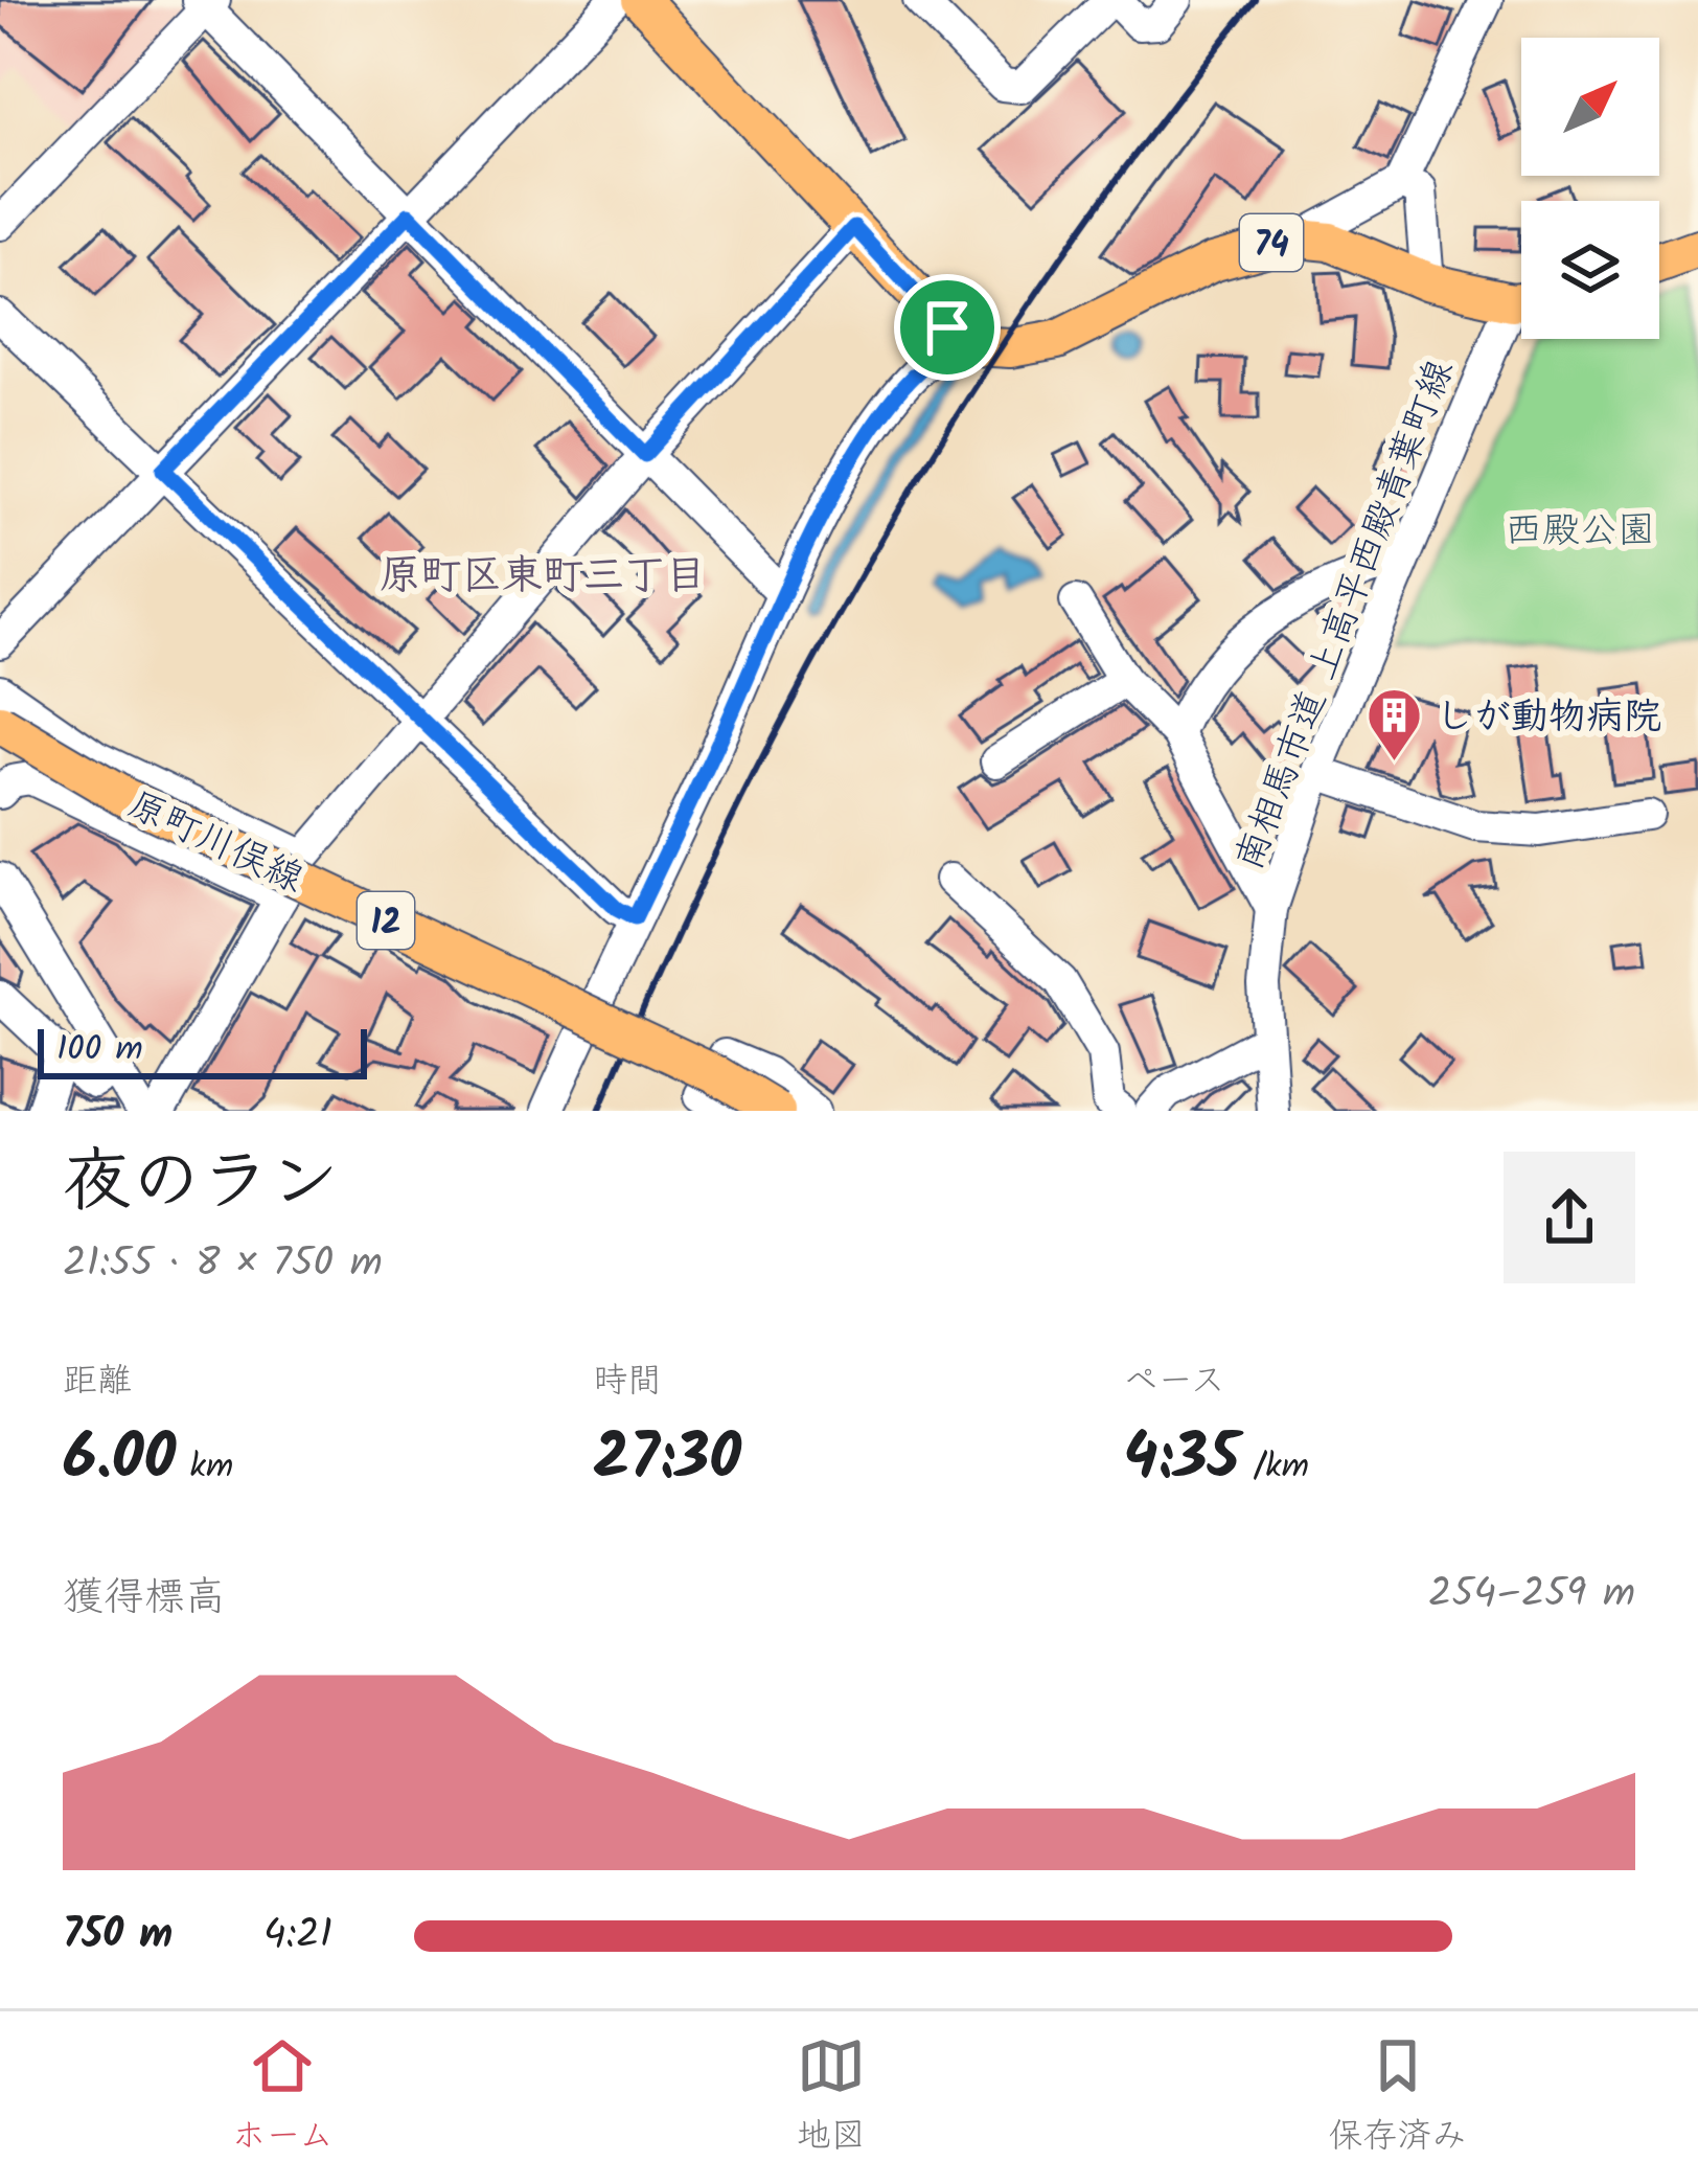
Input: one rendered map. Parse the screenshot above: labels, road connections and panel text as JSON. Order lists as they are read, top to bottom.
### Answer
{
  "streets": {
    "main road": ["74", "原町川俣線", "12"],
    "street": ["南相馬市道 上高平西殿青葉町線"]
  },
  "districts": ["原町区東町三丁目"],
  "parks": ["西殿公園"],
  "places": {
    "building": ["しが動物病院"]
  },
  "scale_bar": "100 m",
  "north": "top right",
  "page": {
    "scale": "100 m",
    "heading": ["夜のラン", "21:55 · 8 × 750 m"],
    "stats": [
      ["距離", "6.00 km"],
      ["時間", "27:30"],
      ["ペース", "4:35 /km"]
    ],
    "chart": ["獲得標高", "254–259 m"],
    "list": [
      {
        "name": "750 m",
        "note": "4:21"
      }
    ],
    "tabs": ["ホーム", "地図", "保存済み"]
  }
}
